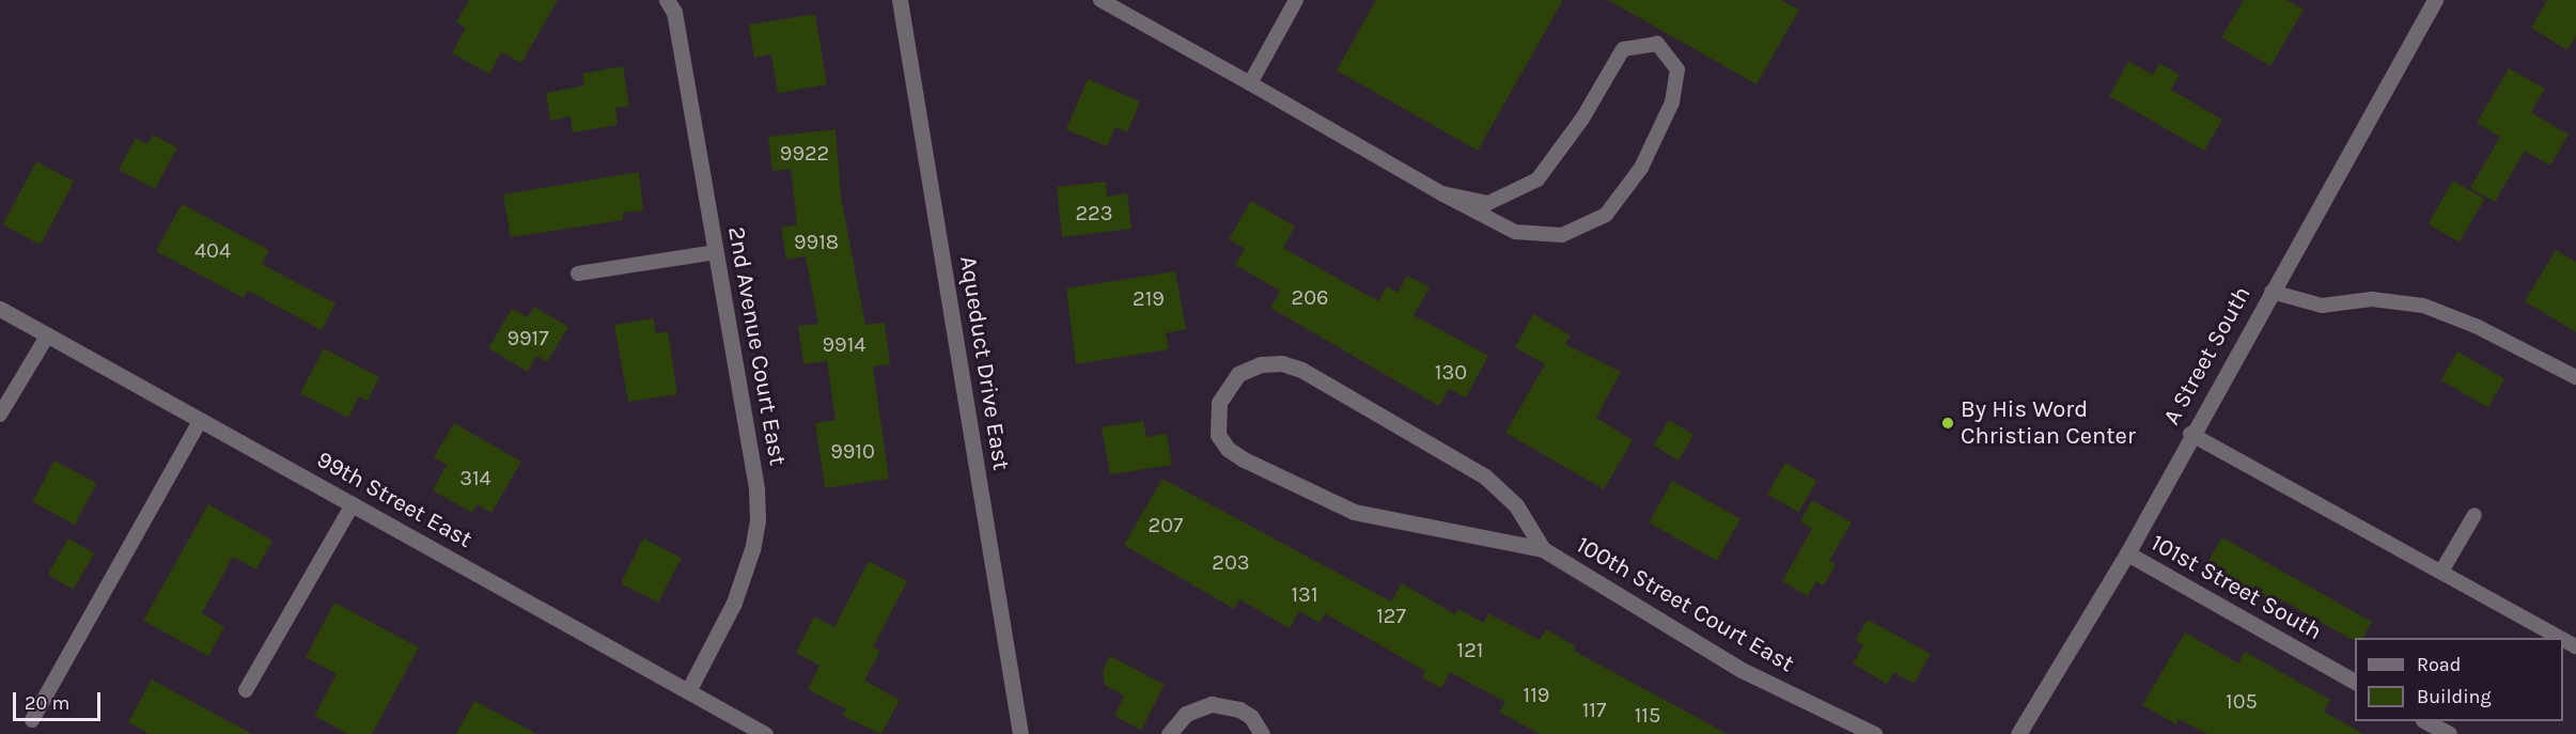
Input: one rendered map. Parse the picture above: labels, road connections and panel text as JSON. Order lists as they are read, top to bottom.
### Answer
{
  "streets": {
    "street": [
      "2nd Avenue Court East",
      "A Street South",
      "Aqueduct Drive East",
      "99th Street East",
      "101st Street South",
      "100th Street Court East"
    ]
  },
  "crossings": [
    ["2nd Avenue Court East", "99th Street East"],
    ["A Street South", "101st Street South"]
  ],
  "places": ["By His Word Christian Center"],
  "house_numbers": [
    "9922",
    "223",
    "9918",
    "404",
    "206",
    "219",
    "9917",
    "9914",
    "130",
    "9910",
    "314",
    "207",
    "203",
    "131",
    "127",
    "121",
    "119",
    "105",
    "117",
    "115"
  ],
  "legend": ["Road", "Building"],
  "scale_bar": "20 m"
}
